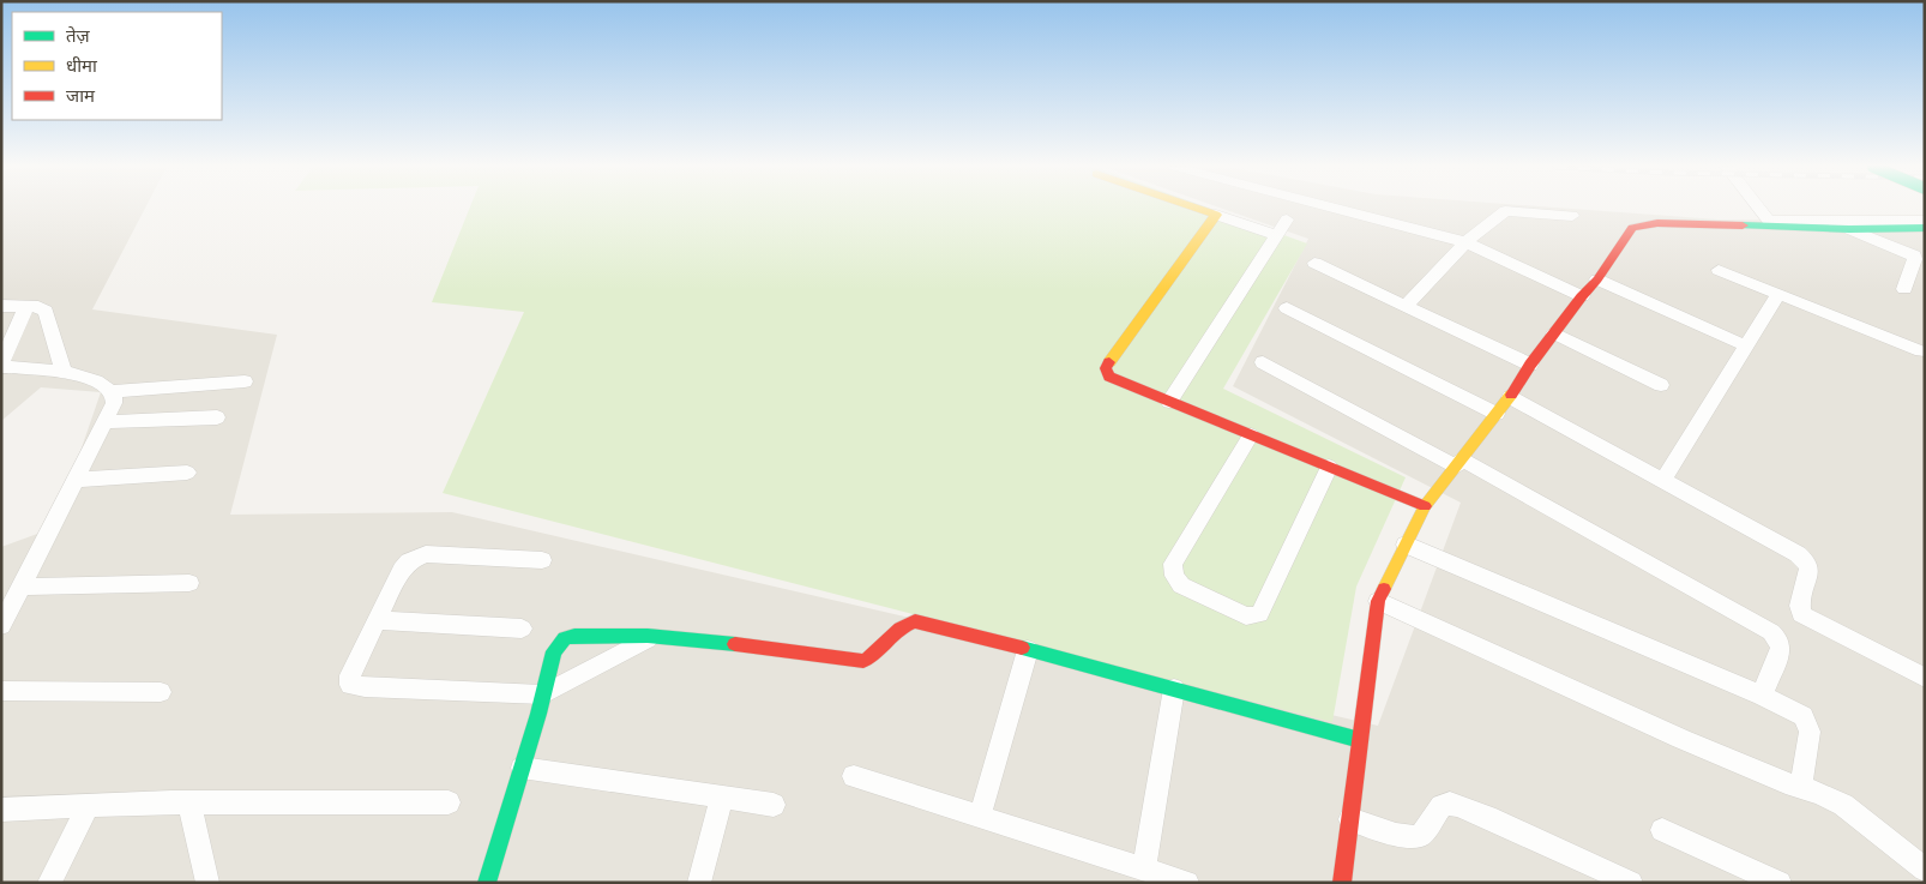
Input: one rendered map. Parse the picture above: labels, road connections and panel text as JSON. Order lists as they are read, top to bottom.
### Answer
{
  "legend": ["तेज़", "धीमा", "जाम"]
}
